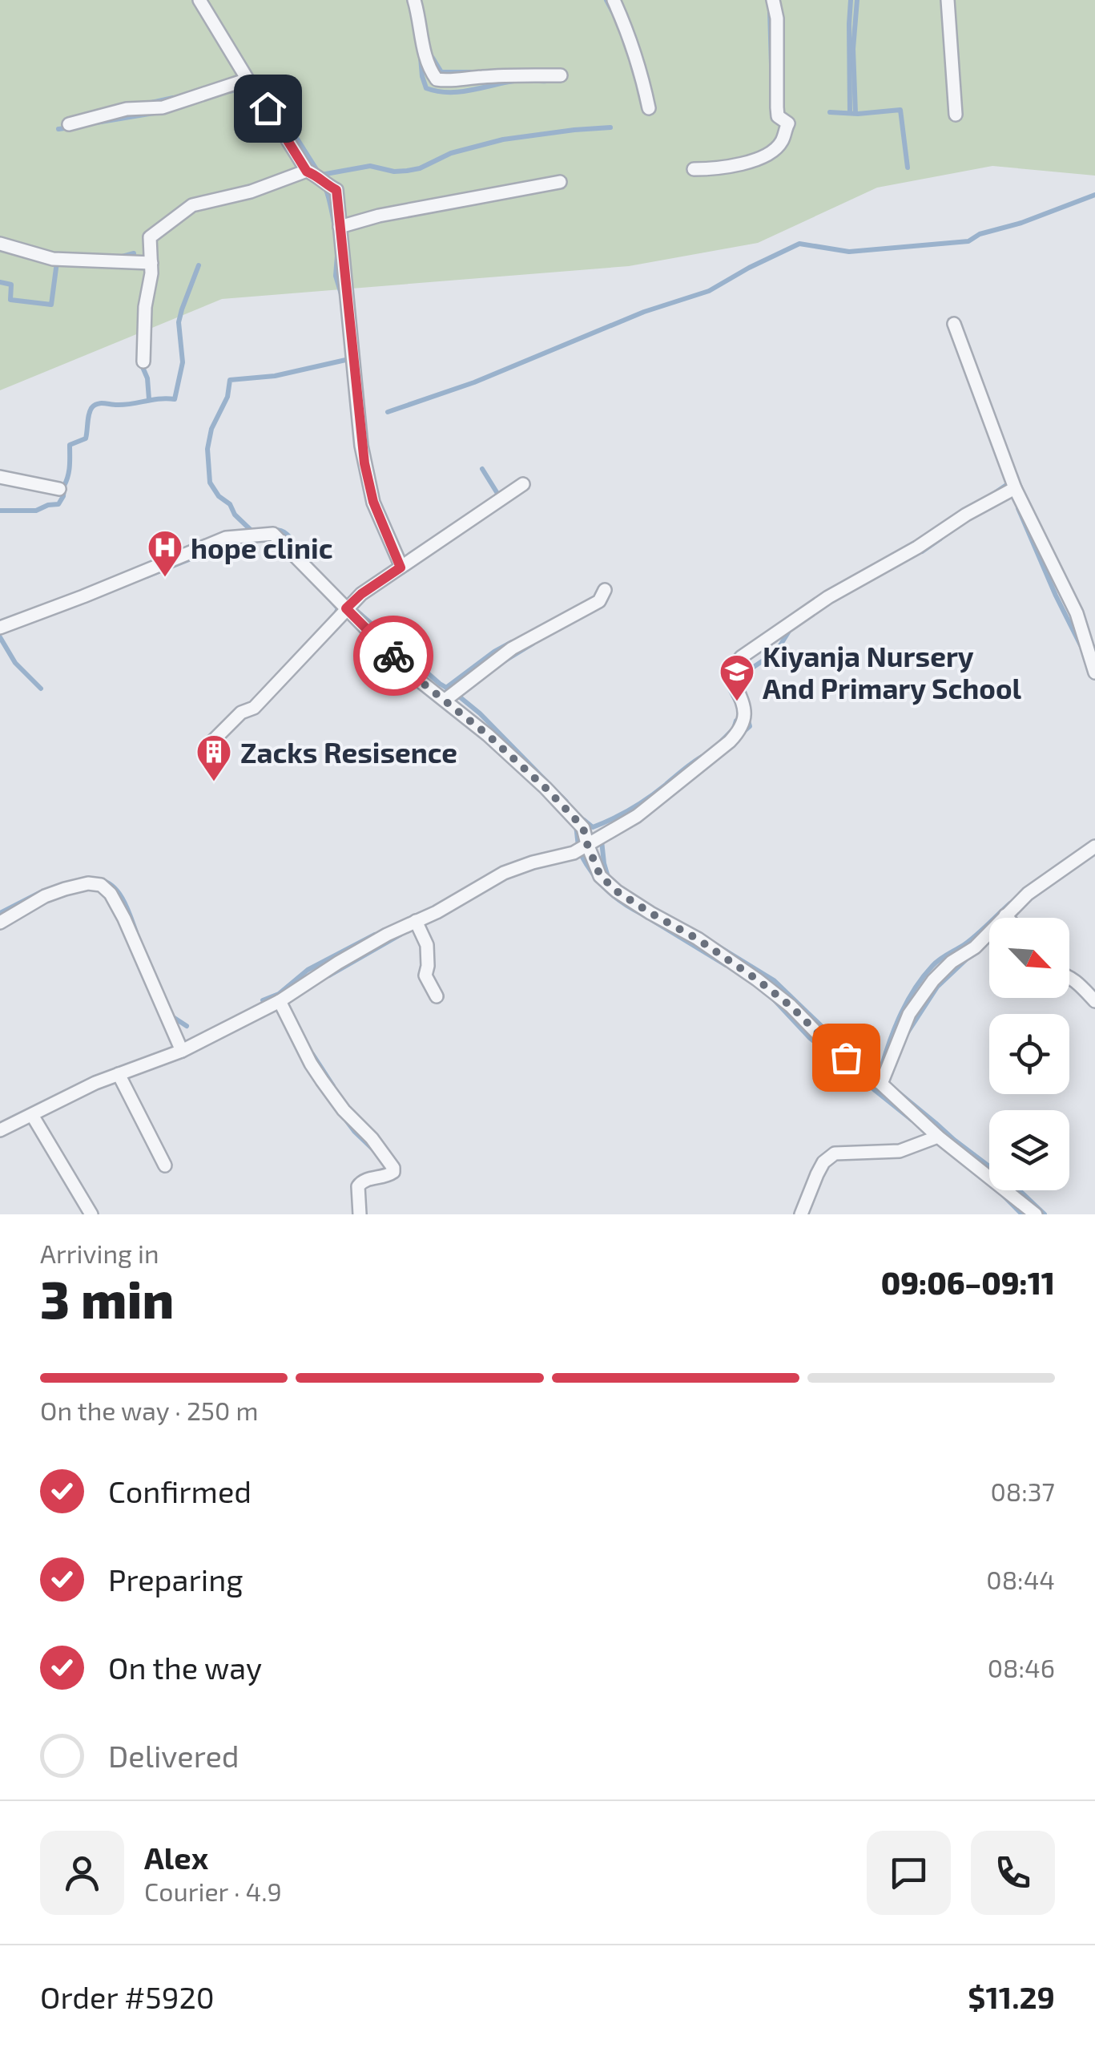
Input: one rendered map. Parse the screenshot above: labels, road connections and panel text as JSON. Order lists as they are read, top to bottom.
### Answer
{
  "places": {
    "hospital": ["hope clinic"],
    "school or university": ["Kiyanja Nursery And Primary School"],
    "building": ["Zacks Resisence"]
  },
  "north": "bottom right",
  "page": {
    "heading": ["3 min", "Arriving in", "09:06–09:11"],
    "panel": [
      "Alex",
      "Courier · 4.9",
      "Order #5920",
      "$11.29"
    ],
    "bar": "On the way · 250 m",
    "list": [
      ["Confirmed", "08:37"],
      ["Preparing", "08:44"],
      ["On the way", "08:46"],
      "Delivered"
    ]
  }
}
